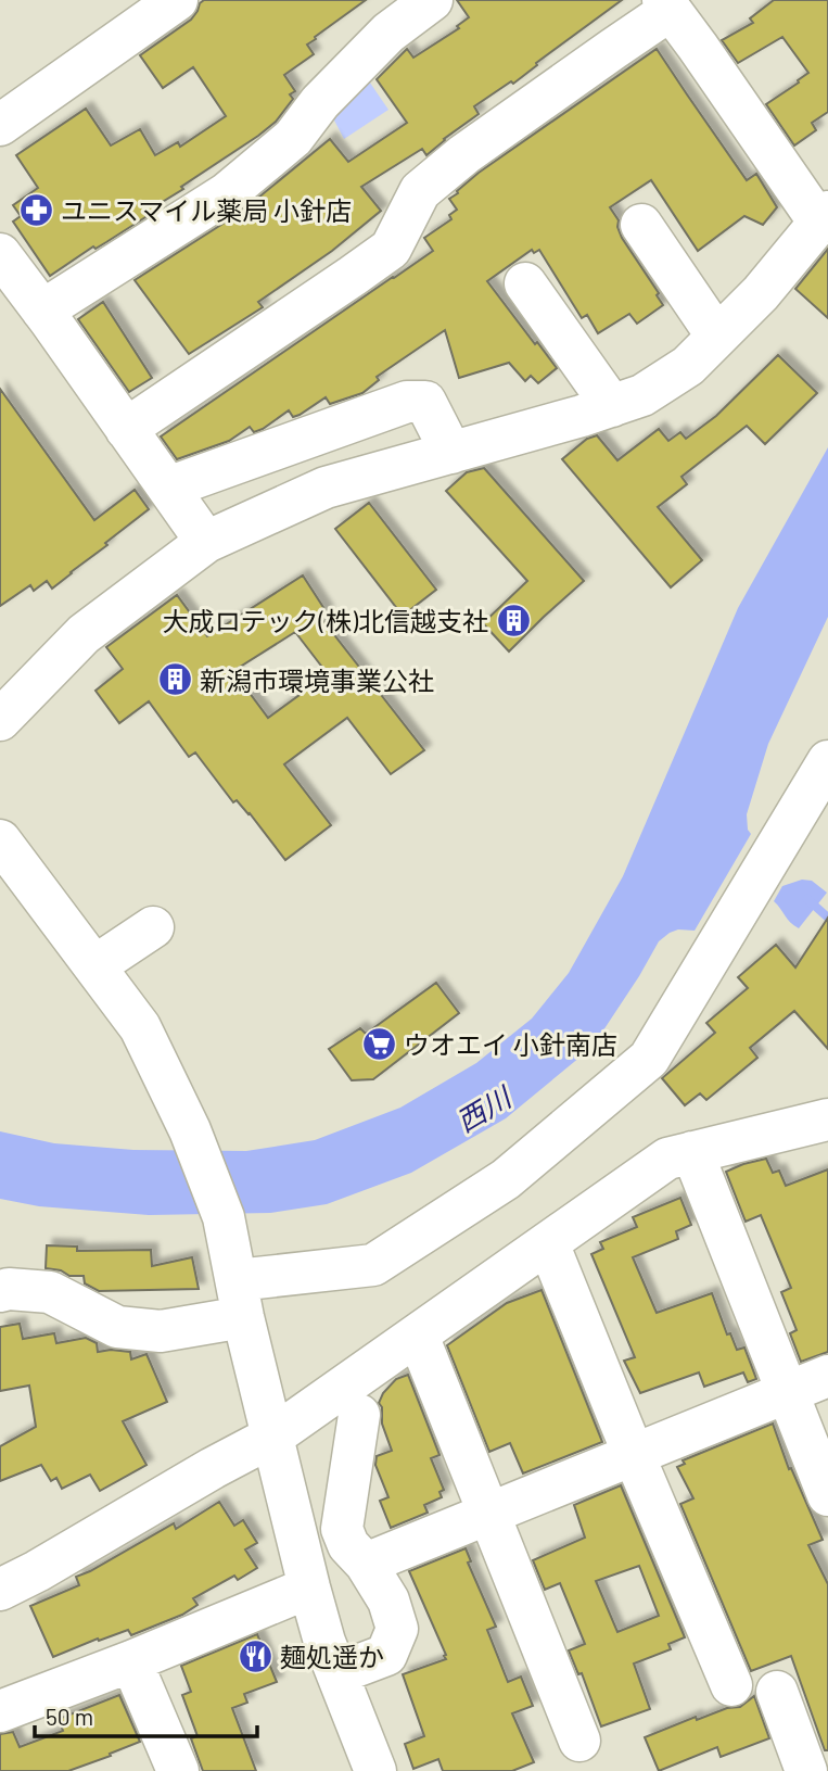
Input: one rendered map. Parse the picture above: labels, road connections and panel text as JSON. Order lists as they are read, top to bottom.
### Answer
{
  "water": ["西川"],
  "places": {
    "pharmacy": ["ユニスマイル薬局 小針店"],
    "building": ["大成ロテック(株)北信越支社", "新潟市環境事業公社"],
    "supermarket": ["ウオエイ 小針南店"],
    "restaurant": ["麺処遥か"]
  },
  "scale_bar": "50 m"
}
